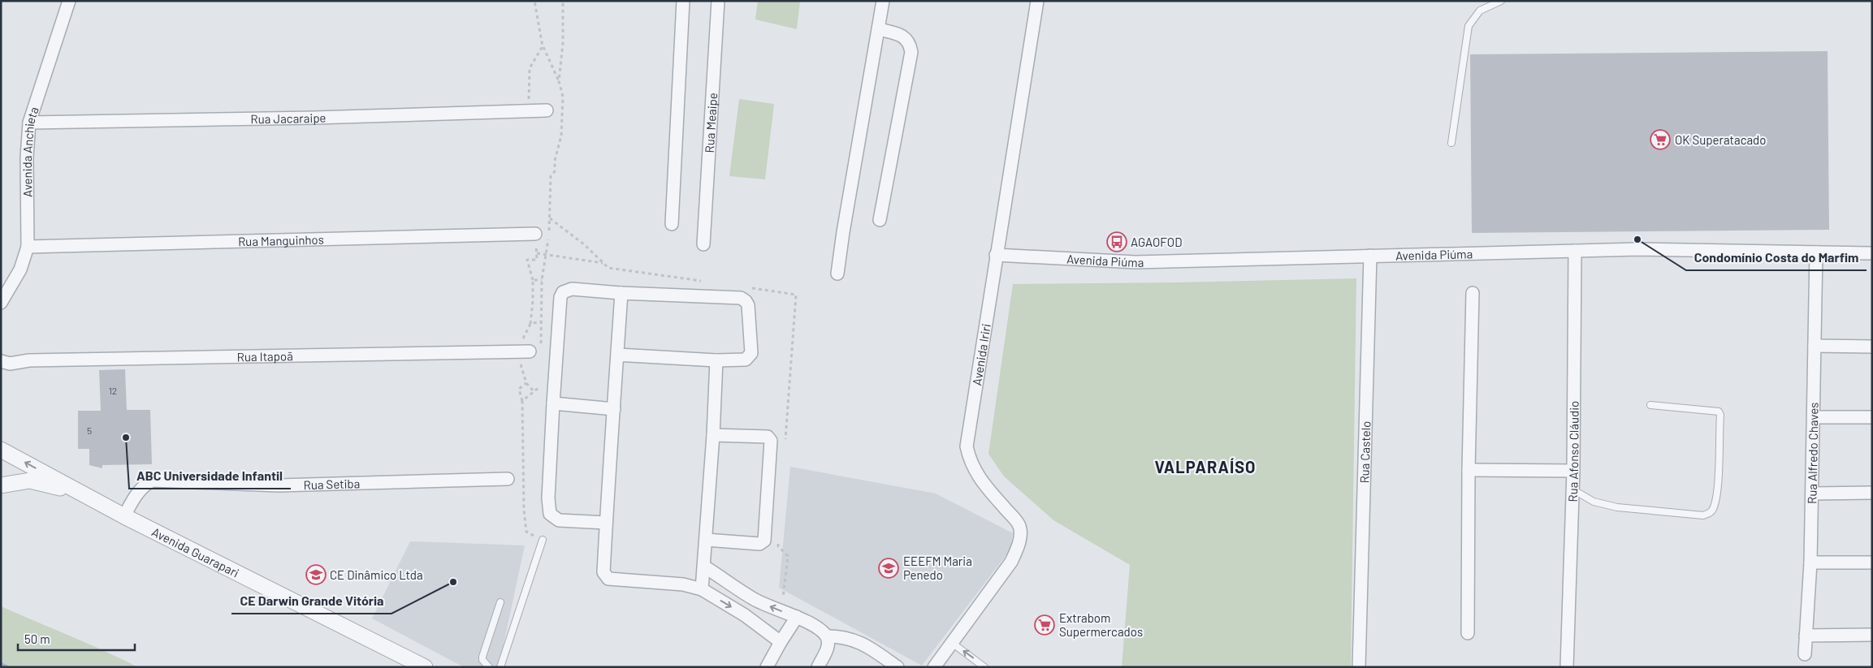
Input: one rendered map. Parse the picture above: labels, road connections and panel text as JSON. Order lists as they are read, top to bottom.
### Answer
{
  "streets": {
    "street": [
      "Rua Jacaraipe",
      "Rua Meaipe",
      "Avenida Anchieta",
      "Rua Manguinhos",
      "Avenida Piúma",
      "Avenida Iriri",
      "Rua Itapoã",
      "Rua Afonso Cláudio",
      "Rua Castelo",
      "Rua Alfredo Chaves",
      "Rua Setiba",
      "Avenida Guarapari"
    ]
  },
  "crossings": [
    ["Rua Jacaraipe", "Avenida Anchieta"],
    ["Avenida Anchieta", "Rua Manguinhos"],
    ["Avenida Piúma", "Avenida Iriri"],
    ["Avenida Piúma", "Rua Afonso Cláudio"],
    ["Avenida Piúma", "Rua Castelo"],
    ["Avenida Piúma", "Rua Alfredo Chaves"],
    ["Rua Setiba", "Avenida Guarapari"]
  ],
  "districts": ["VALPARAÍSO"],
  "places": {
    "supermarket": ["OK Superatacado", "Extrabom Supermercados"],
    "other": ["Condomínio Costa do Marfim", "ABC Universidade Infantil", "CE Darwin Grande Vitória"],
    "bus stop": ["AGAOFOD"],
    "school or university": ["EEEFM Maria Penedo", "CE Dinâmico Ltda"]
  },
  "house_numbers": ["12", "5"],
  "scale_bar": "50 m"
}
